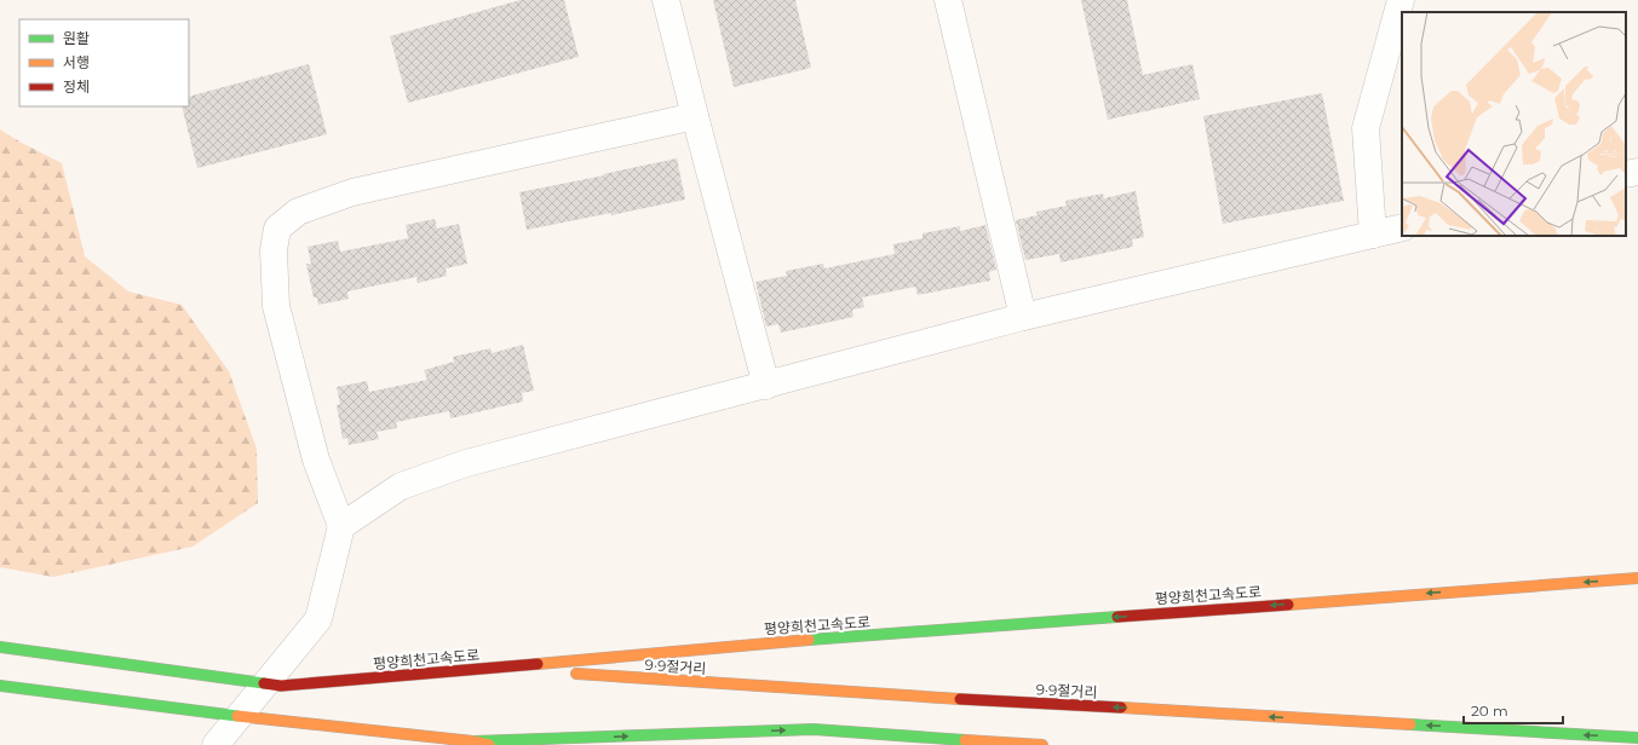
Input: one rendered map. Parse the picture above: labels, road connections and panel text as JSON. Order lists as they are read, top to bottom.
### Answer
{
  "streets": {
    "highway": ["평양희천고속도로", "9·9절거리"]
  },
  "crossings": [
    ["평양희천고속도로", "9·9절거리"]
  ],
  "legend": ["원활", "서행", "정체"],
  "scale_bar": "20 m"
}
